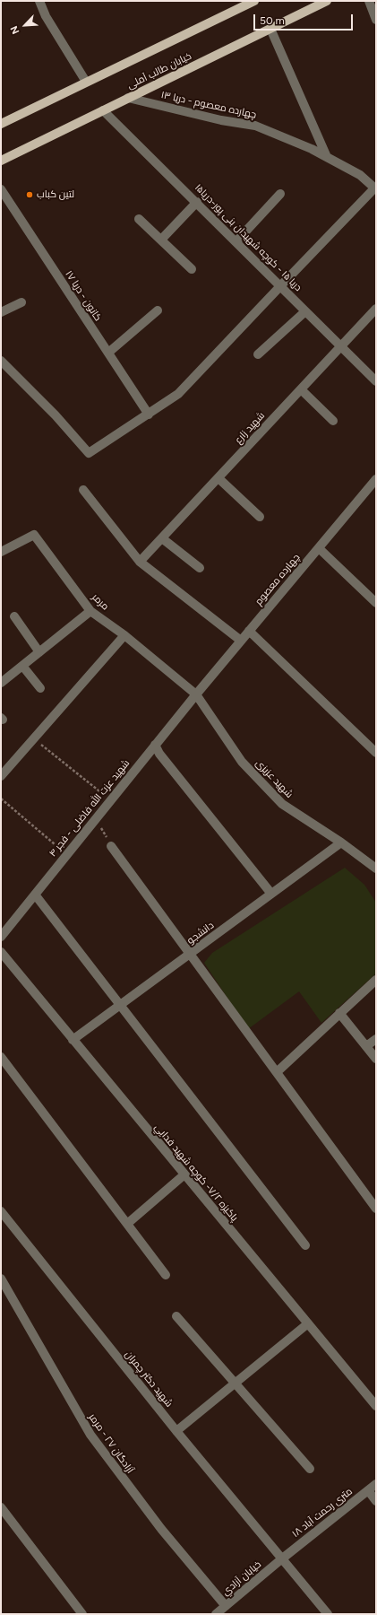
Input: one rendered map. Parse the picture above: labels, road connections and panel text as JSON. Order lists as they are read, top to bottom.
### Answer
{
  "streets": {
    "main road": ["خیابان طالب آملی"],
    "street": [
      "چهارده معصوم - دریا ۱۳",
      "دریا ۱۵ - كوچه شهيدان بنی پور-دريا۱۵",
      "کانون - دریا ۱۷",
      "شهید زارع",
      "چهارده معصوم",
      "مرمر",
      "شهید عزیزی",
      "شهید عزت الله فاضلی - فجر ۴",
      "دانشجو",
      "پاکیزه ۷/۲- كوچه شهيد فدايي",
      "شهید دکتر چمران",
      "آزادگان ۲۷ - مرمر",
      "۱۸ متری رحمت آباد",
      "خيابان آزادي"
    ]
  },
  "crossings": [
    ["خیابان طالب آملی", "چهارده معصوم - دریا ۱۳"],
    ["خیابان طالب آملی", "دریا ۱۵ - كوچه شهيدان بنی پور-دريا۱۵"],
    ["دریا ۱۵ - كوچه شهيدان بنی پور-دريا۱۵", "شهید زارع"],
    ["چهارده معصوم", "مرمر"],
    ["چهارده معصوم", "شهید عزیزی"],
    ["چهارده معصوم", "شهید عزت الله فاضلی - فجر ۴"],
    ["مرمر", "شهید عزیزی"],
    ["مرمر", "شهید عزت الله فاضلی - فجر ۴"],
    ["شهید عزیزی", "شهید عزت الله فاضلی - فجر ۴"],
    ["شهید عزیزی", "دانشجو"],
    ["دانشجو", "پاکیزه ۷/۲- كوچه شهيد فدايي"],
    ["شهید دکتر چمران", "۱۸ متری رحمت آباد"],
    ["شهید دکتر چمران", "خيابان آزادي"],
    ["آزادگان ۲۷ - مرمر", "خيابان آزادي"],
    ["۱۸ متری رحمت آباد", "خيابان آزادي"]
  ],
  "places": ["لتین کباب"],
  "scale_bar": "50 m",
  "north": "bottom left"
}
